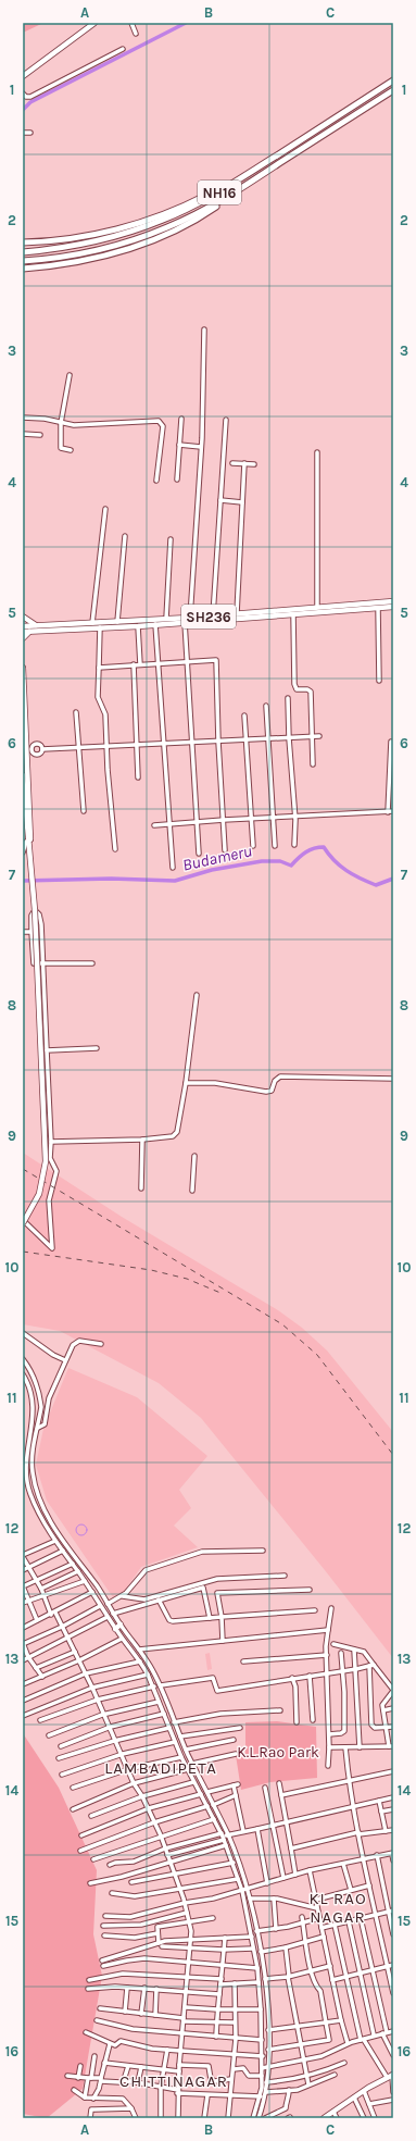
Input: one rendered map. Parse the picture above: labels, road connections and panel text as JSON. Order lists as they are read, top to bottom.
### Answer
{
  "streets": {
    "highway": ["NH16"],
    "main road": ["SH236"]
  },
  "districts": ["LAMBADIPETA", "KL RAO NAGAR", "CHITTINAGAR"],
  "water": ["Budameru"],
  "parks": ["K.L.Rao Park"],
  "grid": {
    "columns": ["A", "B", "C"],
    "rows": [
      "1",
      "2",
      "3",
      "4",
      "5",
      "6",
      "7",
      "8",
      "9",
      "10",
      "11",
      "12",
      "13",
      "14",
      "15",
      "16"
    ]
  }
}
